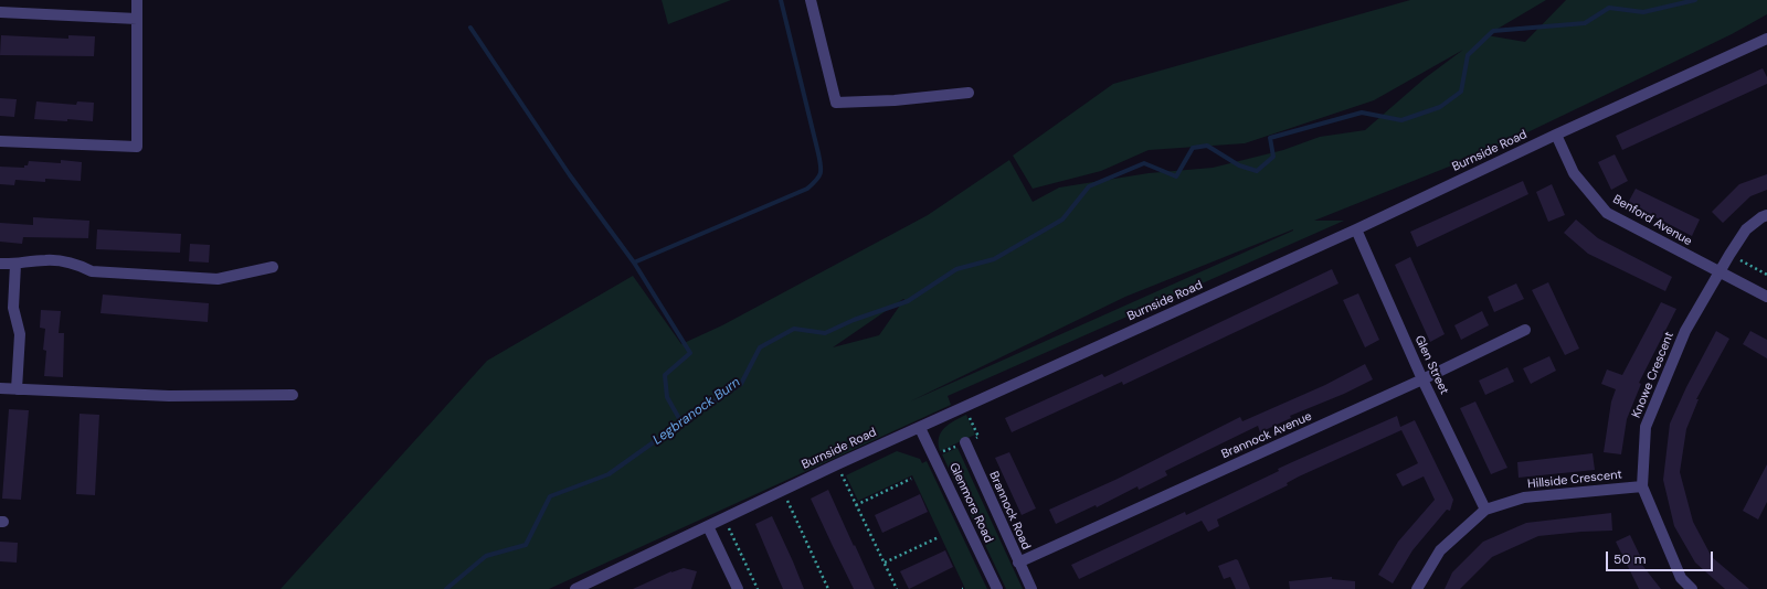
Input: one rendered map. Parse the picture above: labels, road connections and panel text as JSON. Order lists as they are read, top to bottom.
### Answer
{
  "streets": {
    "street": [
      "Burnside Road",
      "Benford Avenue",
      "Glen Street",
      "Knowe Crescent",
      "Brannock Avenue",
      "Hillside Crescent",
      "Glenmore Road",
      "Brannock Road"
    ]
  },
  "crossings": [
    ["Burnside Road", "Benford Avenue"],
    ["Burnside Road", "Glen Street"],
    ["Burnside Road", "Glenmore Road"],
    ["Benford Avenue", "Knowe Crescent"],
    ["Glen Street", "Brannock Avenue"],
    ["Glen Street", "Hillside Crescent"],
    ["Knowe Crescent", "Hillside Crescent"],
    ["Brannock Avenue", "Brannock Road"]
  ],
  "water": ["Legbranock Burn"],
  "scale_bar": "50 m"
}
